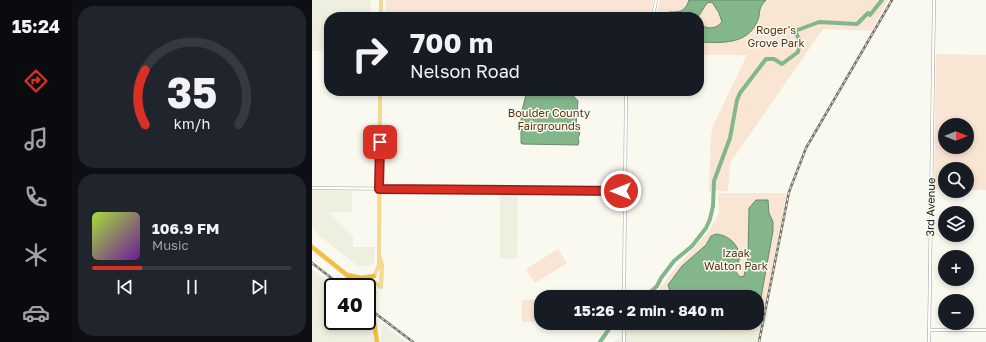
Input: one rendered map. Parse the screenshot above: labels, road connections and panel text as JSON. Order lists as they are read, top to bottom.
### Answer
{
  "streets": {
    "street": ["3rd Avenue"]
  },
  "parks": ["Roger's Grove Park", "Boulder County Fairgrounds", "Izaak Walton Park"],
  "north": "right",
  "page": {
    "tabs": "15:24",
    "turn": ["700 m", "Nelson Road"],
    "map_buttons": ["+", "−"],
    "song": ["106.9 FM", "Music"],
    "limit": "40",
    "trip": "15:26 · 2 min · 840 m",
    "gauge": ["35", "km/h"]
  }
}
